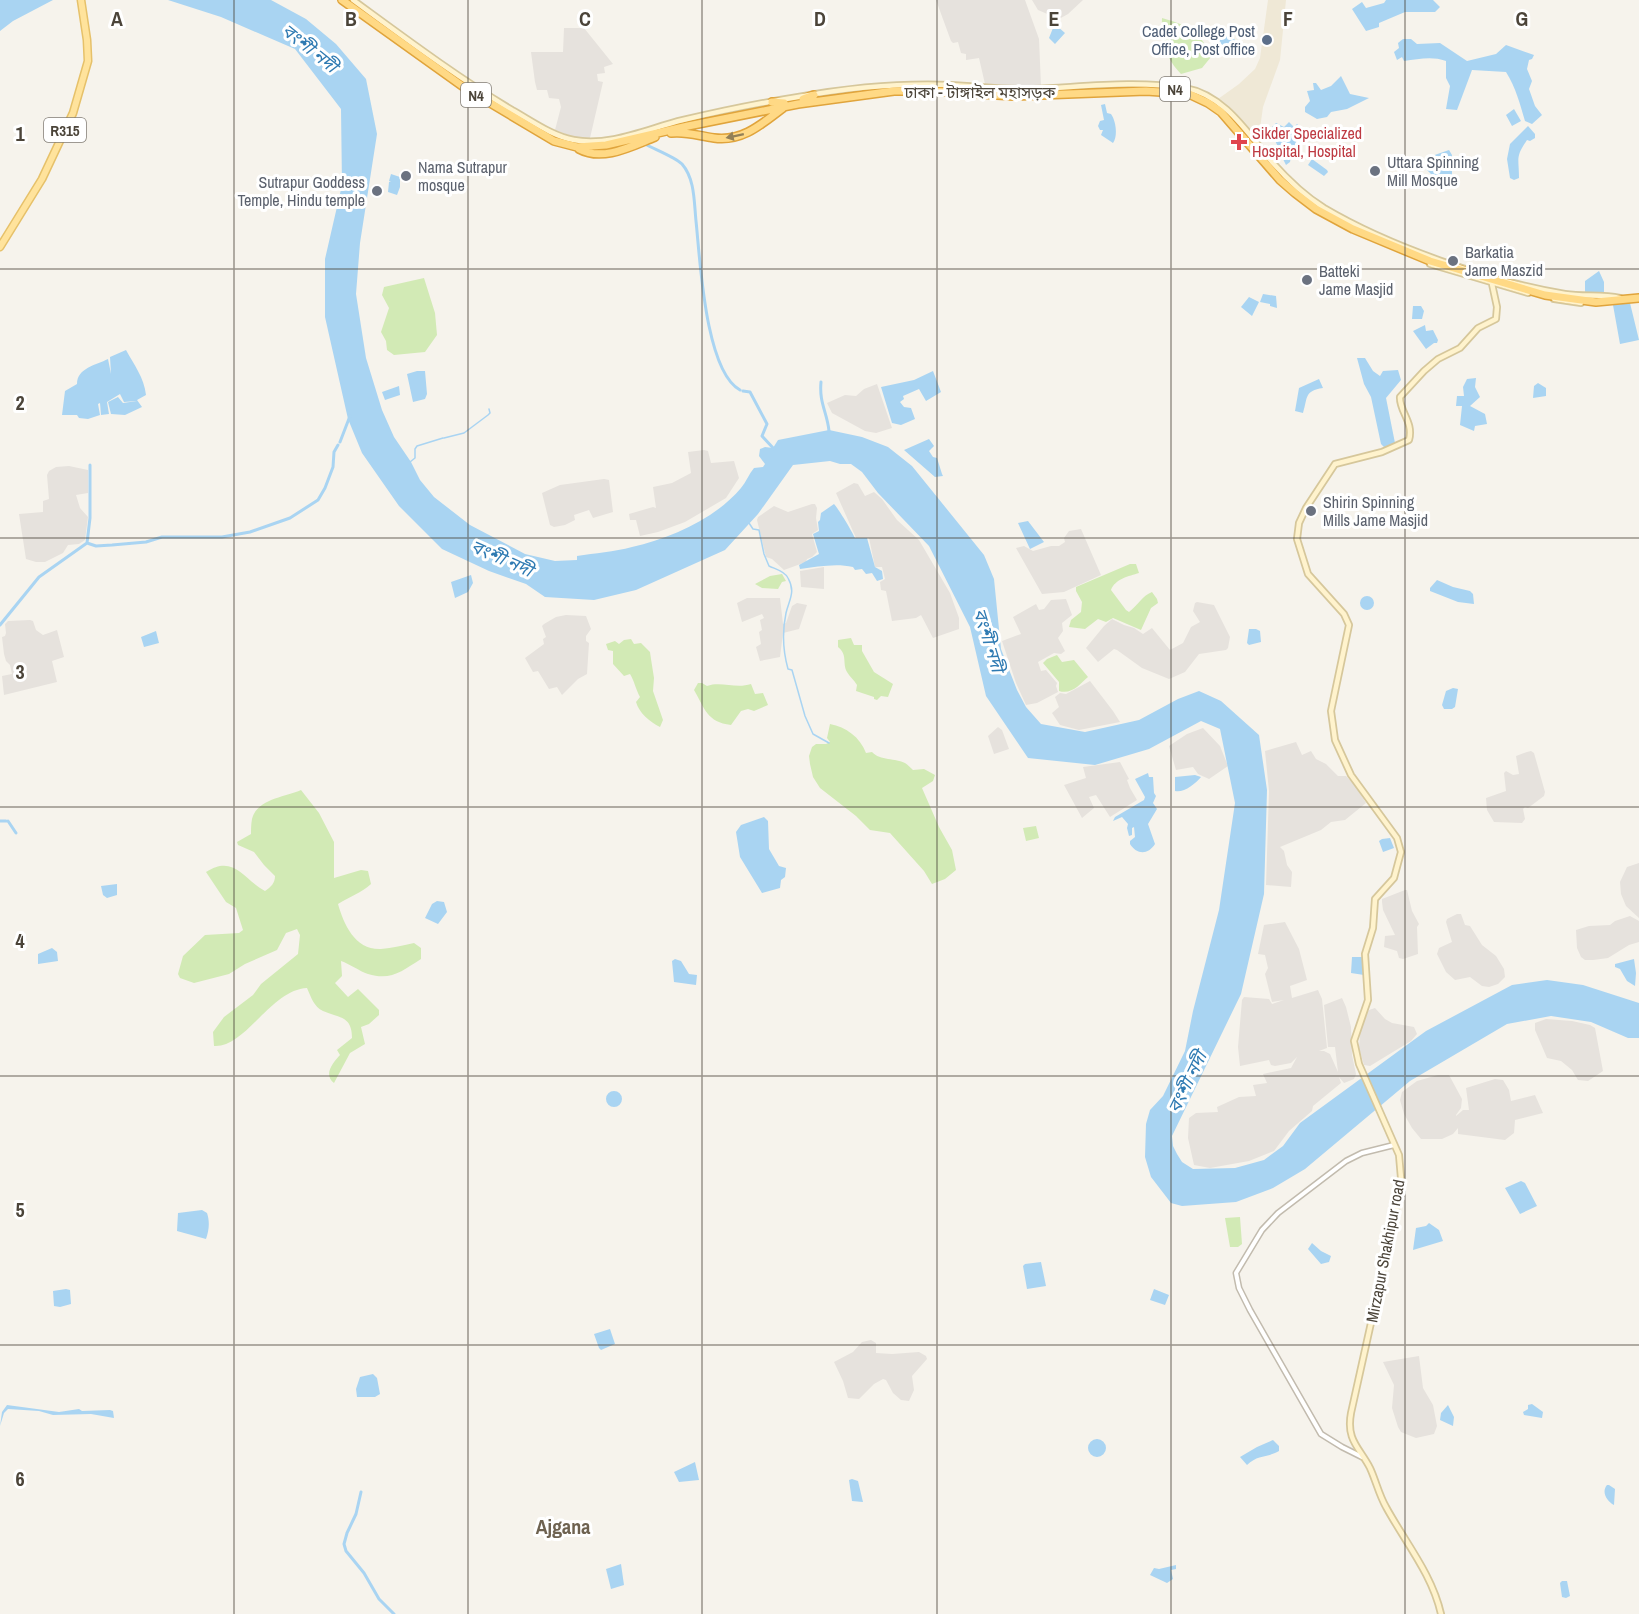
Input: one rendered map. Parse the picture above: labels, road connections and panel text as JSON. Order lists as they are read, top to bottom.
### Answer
{
  "streets": {
    "highway": ["N4", "ঢাকা - টাঙ্গাইল মহাসড়ক"],
    "main road": ["R315", "Mirzapur Shakhipur road"]
  },
  "districts": ["Ajgana"],
  "water": ["বংশী নদী"],
  "places": {
    "other": [
      "Cadet College Post Office, Post office",
      "Uttara Spinning Mill Mosque",
      "Nama Sutrapur mosque",
      "Sutrapur Goddess Temple, Hindu temple",
      "Barkatia Jame Maszid",
      "Batteki Jame Masjid",
      "Shirin Spinning Mills Jame Masjid"
    ],
    "health": ["Sikder Specialized Hospital, Hospital"]
  },
  "grid": {
    "columns": [
      "A",
      "B",
      "C",
      "D",
      "E",
      "F",
      "G"
    ],
    "rows": [
      "1",
      "2",
      "3",
      "4",
      "5",
      "6"
    ]
  }
}
